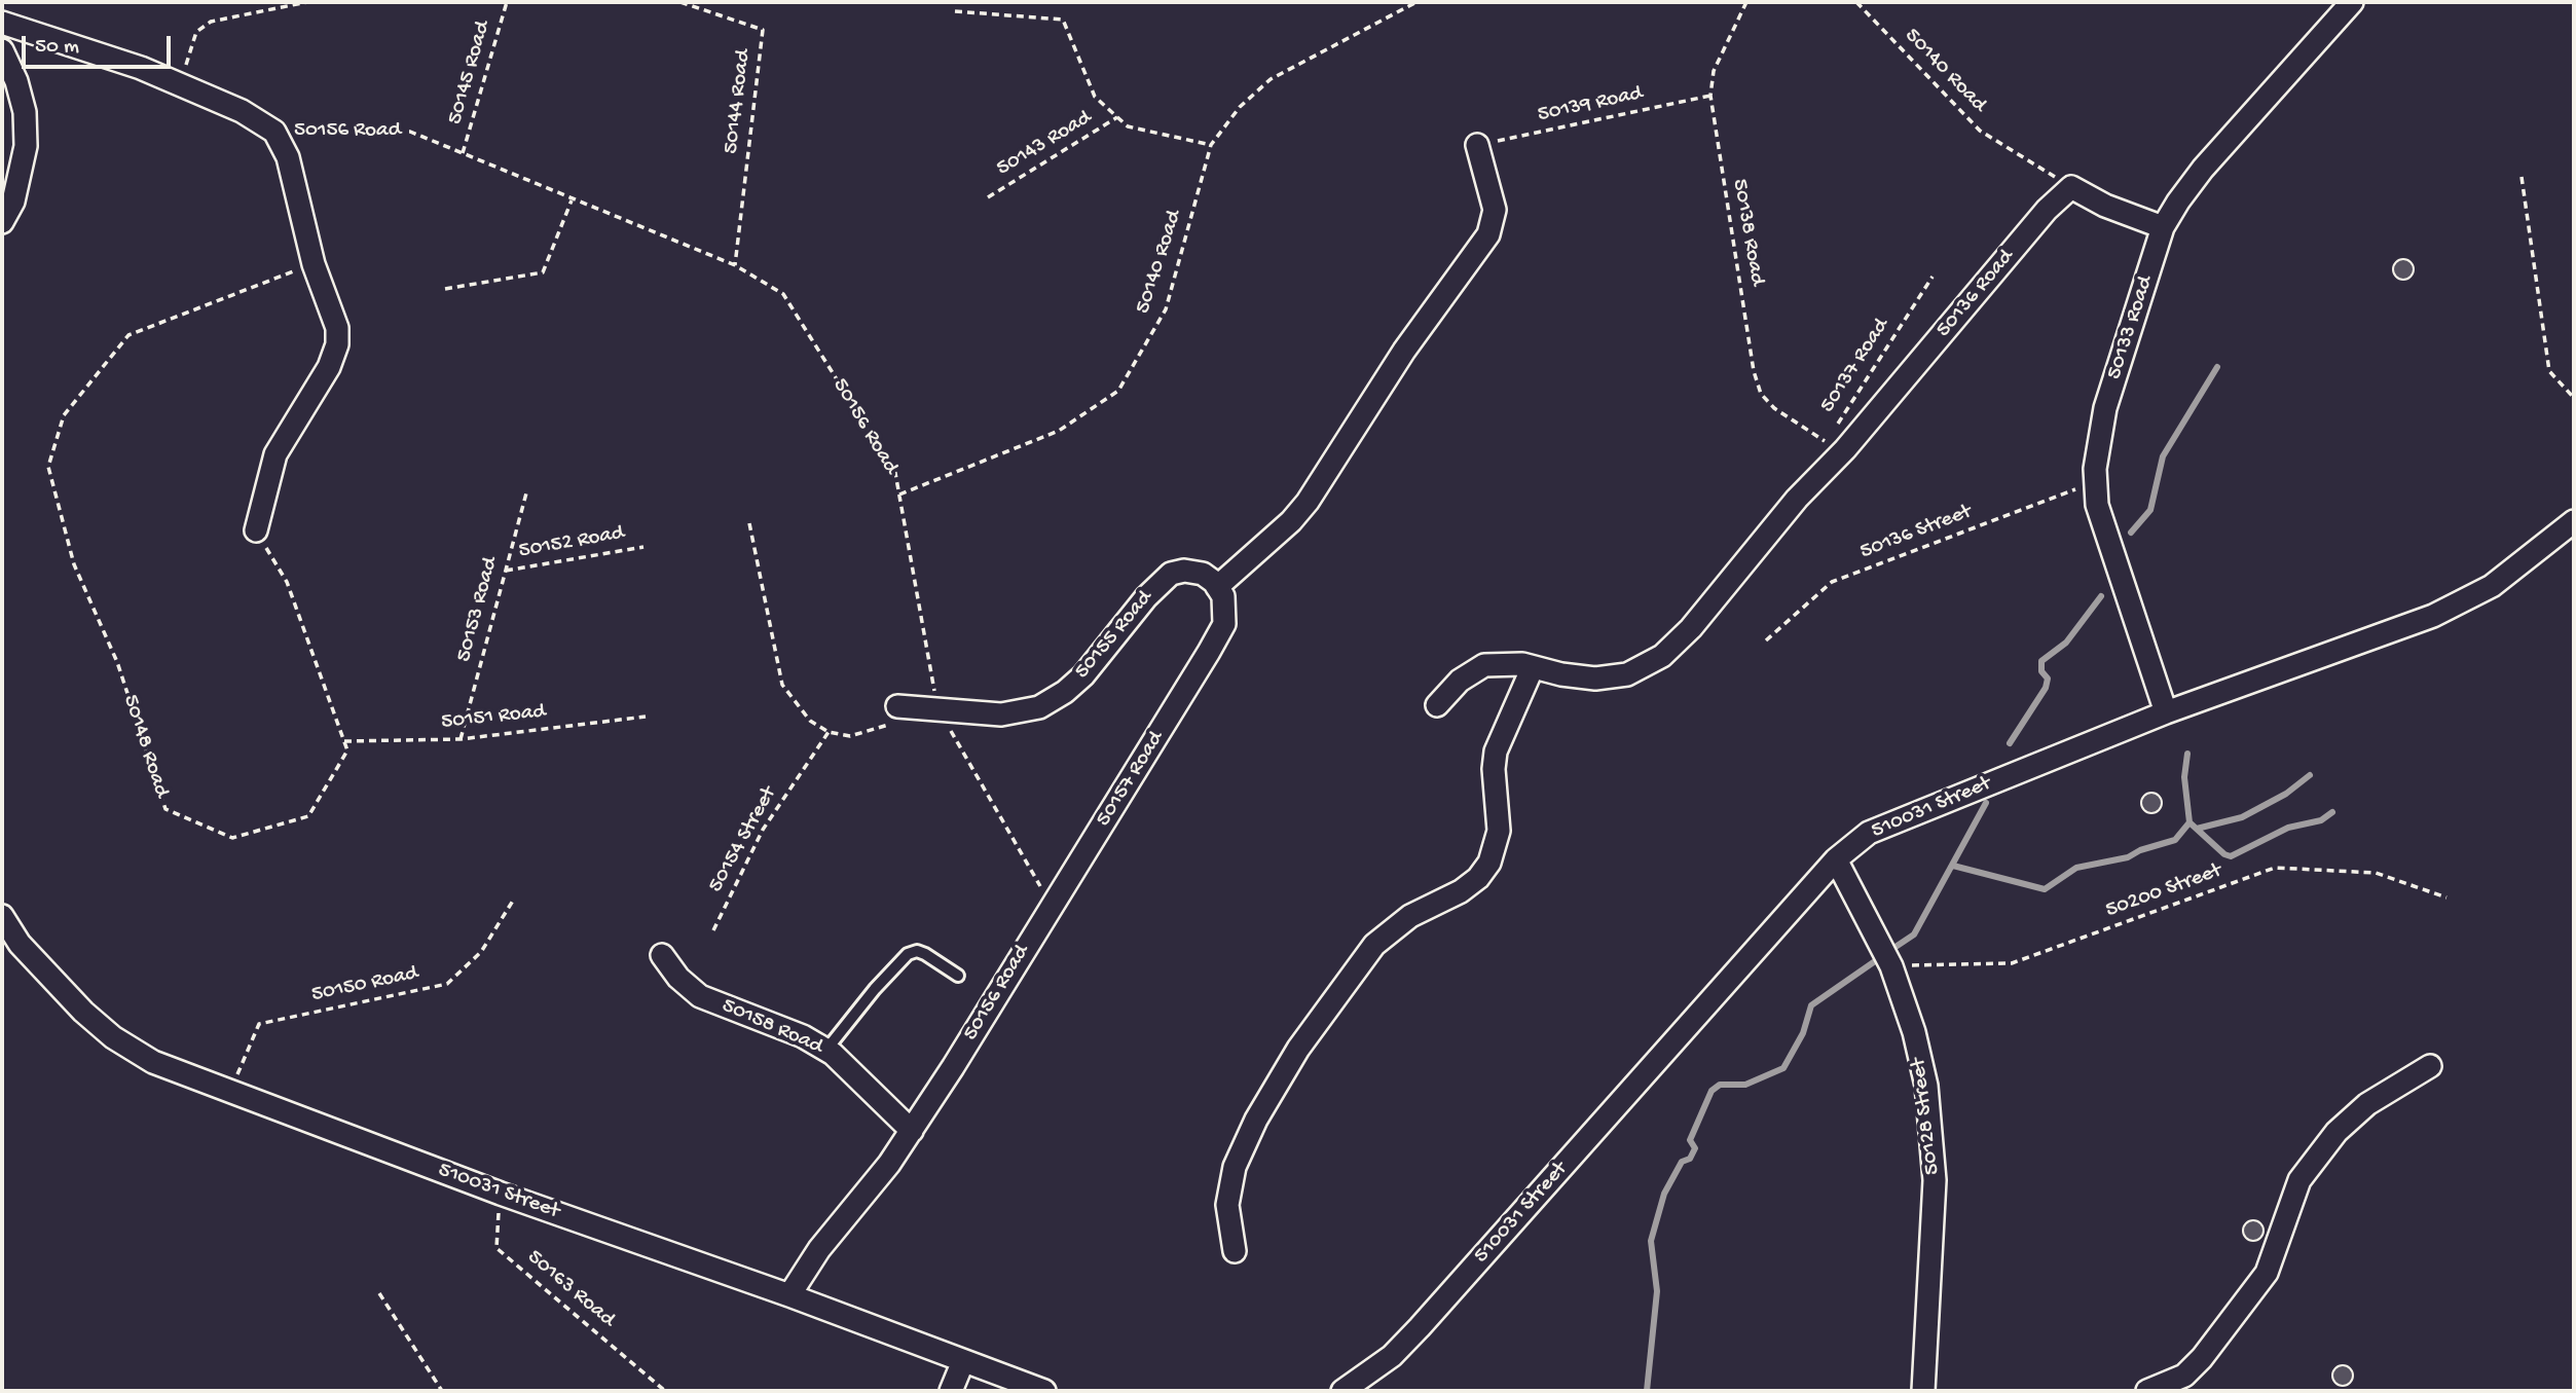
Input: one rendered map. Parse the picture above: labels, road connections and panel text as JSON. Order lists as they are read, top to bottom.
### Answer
{
  "streets": {
    "street": [
      "50156 Road",
      "50136 Road",
      "50133 Road",
      "50155 Road",
      "50157 Road",
      "510031 Street",
      "50158 Road",
      "50128 Street"
    ],
    "path": [
      "50140 Road",
      "50145 Road",
      "50144 Road",
      "50139 Road",
      "50143 Road",
      "50138 Road",
      "50137 Road",
      "50136 Street",
      "50152 Road",
      "50153 Road",
      "50151 Road",
      "50148 Road",
      "50154 Street",
      "50200 Street",
      "50150 Road",
      "50163 Road"
    ]
  },
  "crossings": [
    ["50140 Road", "50156 Road"],
    ["50140 Road", "50136 Road"],
    ["50145 Road", "50156 Road"],
    ["50144 Road", "50156 Road"],
    ["50139 Road", "50138 Road"],
    ["50156 Road", "50155 Road"],
    ["50156 Road", "50157 Road"],
    ["50156 Road", "510031 Street"],
    ["50156 Road", "50158 Road"],
    ["50138 Road", "50137 Road"],
    ["50136 Road", "50137 Road"],
    ["50133 Road", "50136 Street"],
    ["50133 Road", "510031 Street"],
    ["50152 Road", "50153 Road"],
    ["50153 Road", "50151 Road"],
    ["50155 Road", "50157 Road"],
    ["50151 Road", "50148 Road"],
    ["510031 Street", "50150 Road"],
    ["510031 Street", "50128 Street"],
    ["510031 Street", "50163 Road"],
    ["50200 Street", "50128 Street"]
  ],
  "scale_bar": "50 m"
}
